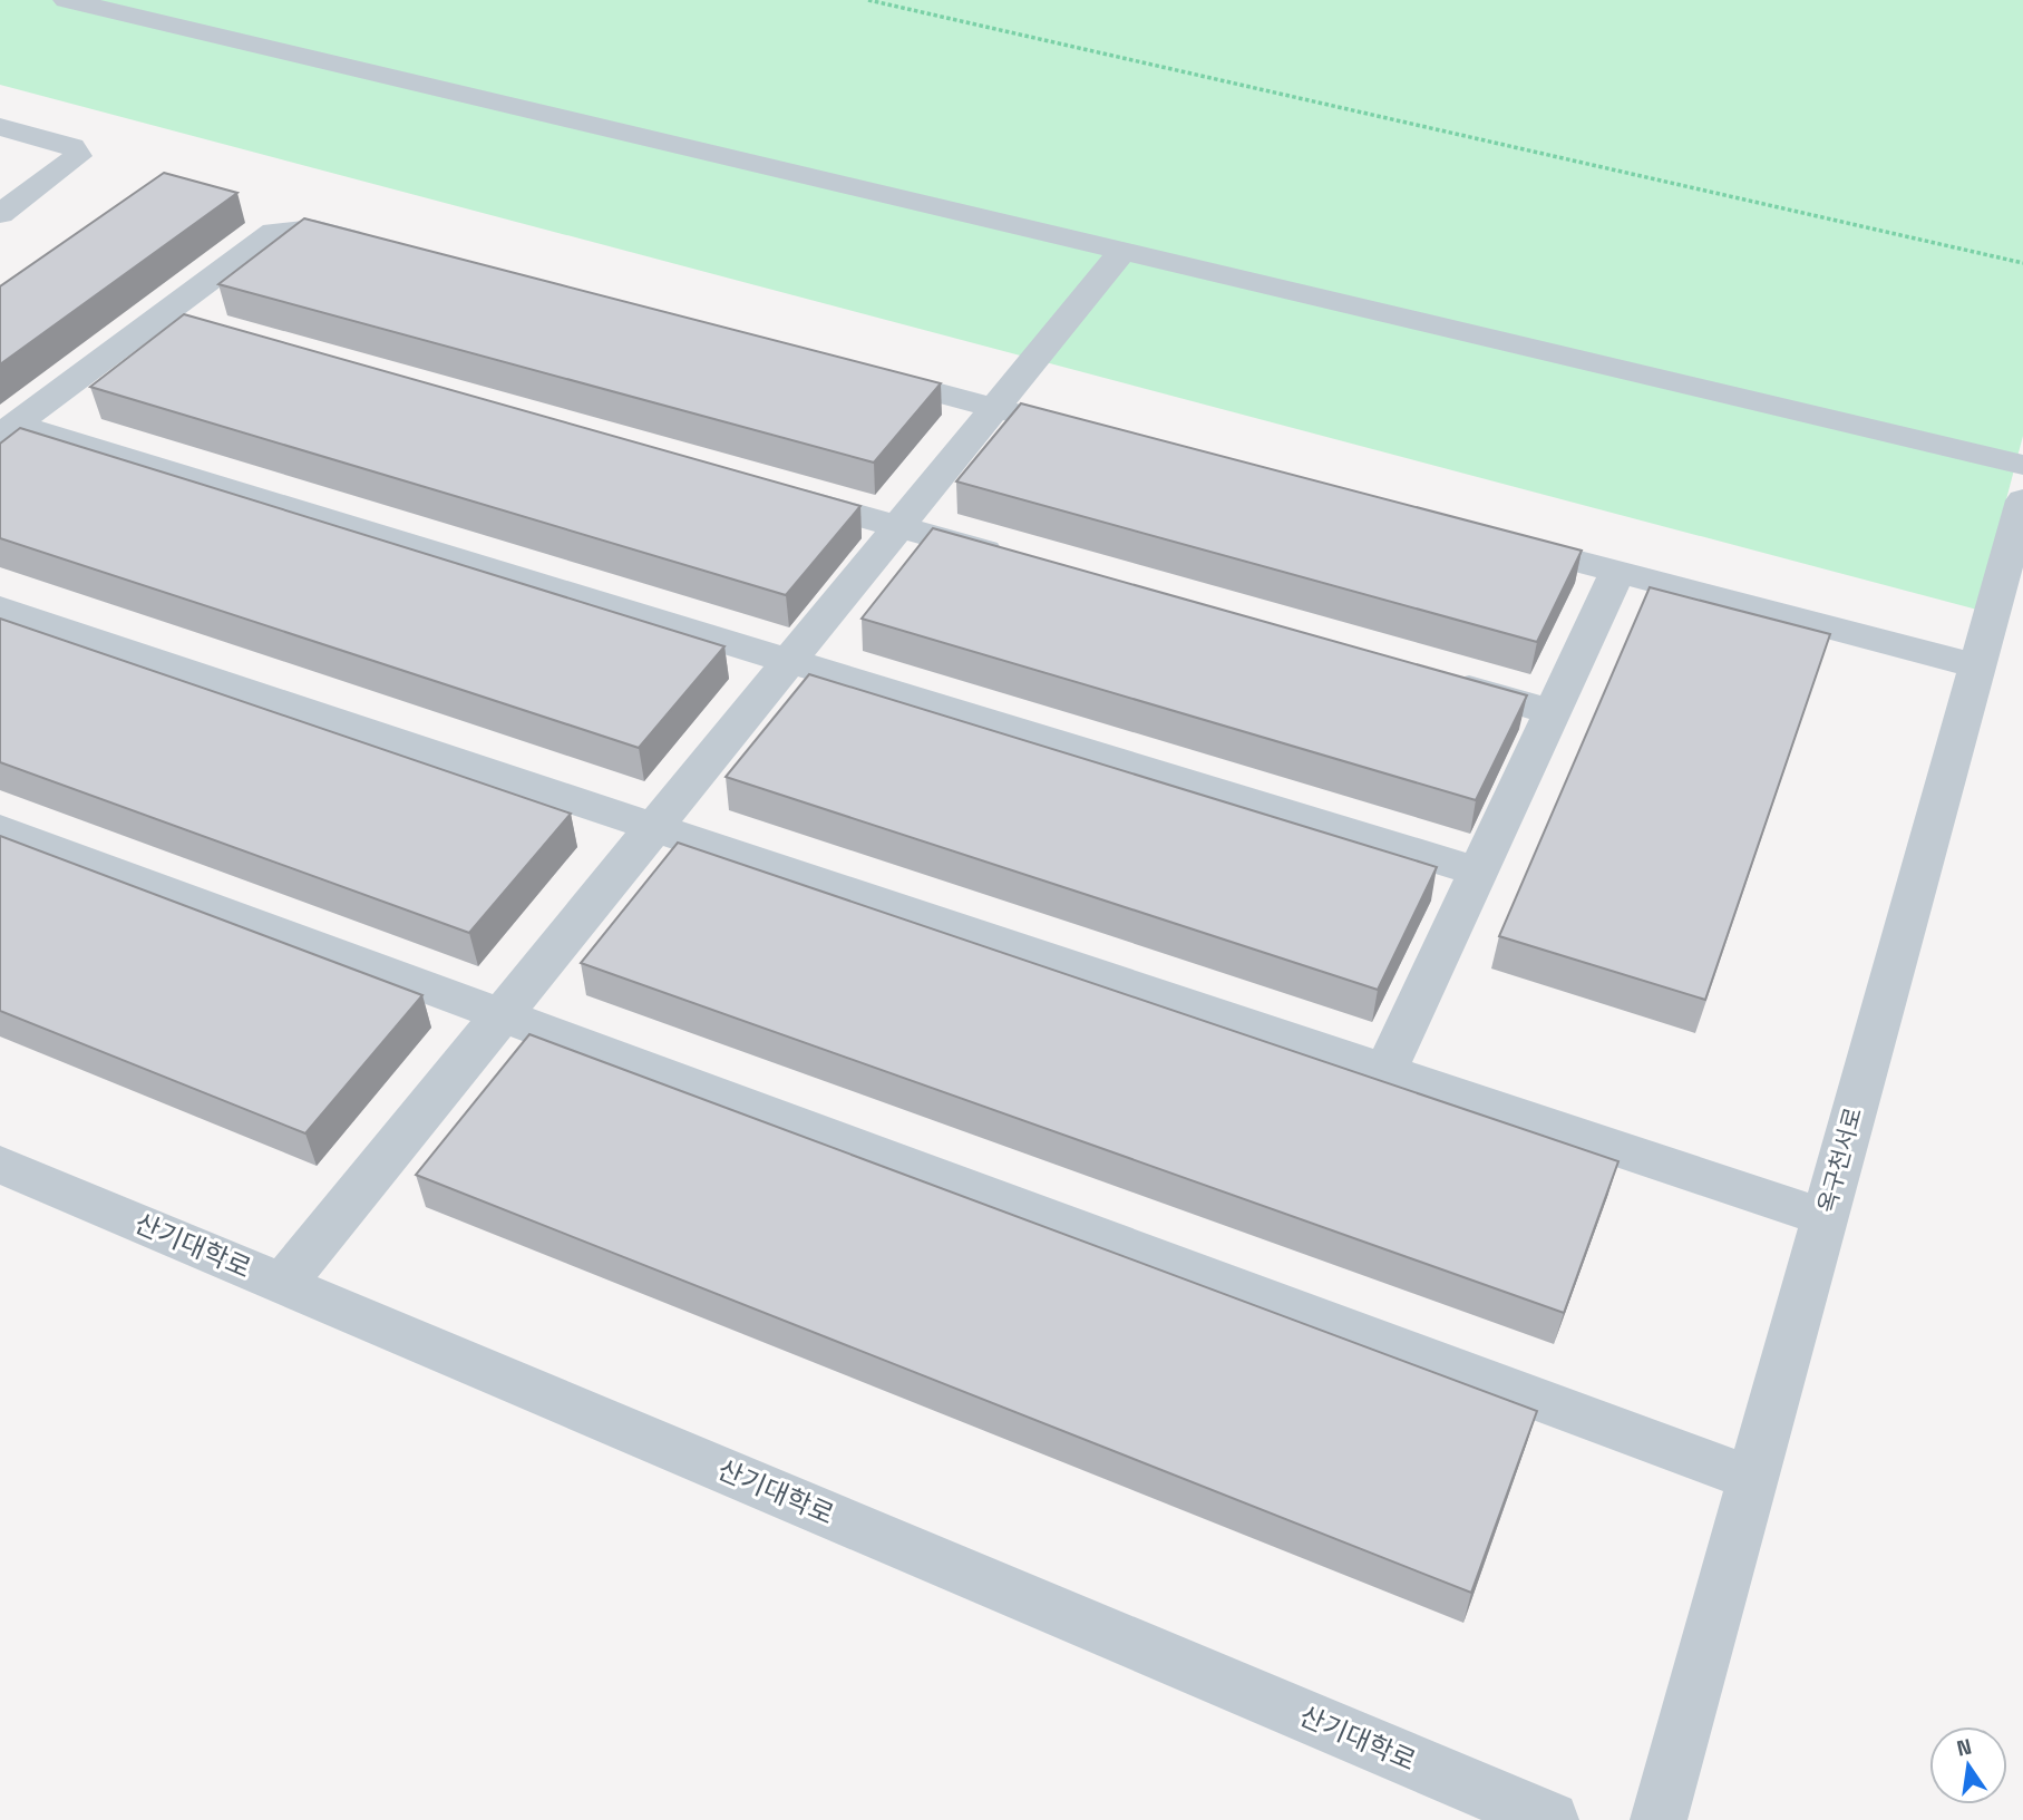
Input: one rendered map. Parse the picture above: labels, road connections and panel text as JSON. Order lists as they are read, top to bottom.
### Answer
{
  "streets": {
    "street": ["옥구천서로", "산기대학로"]
  },
  "north": "top"
}
